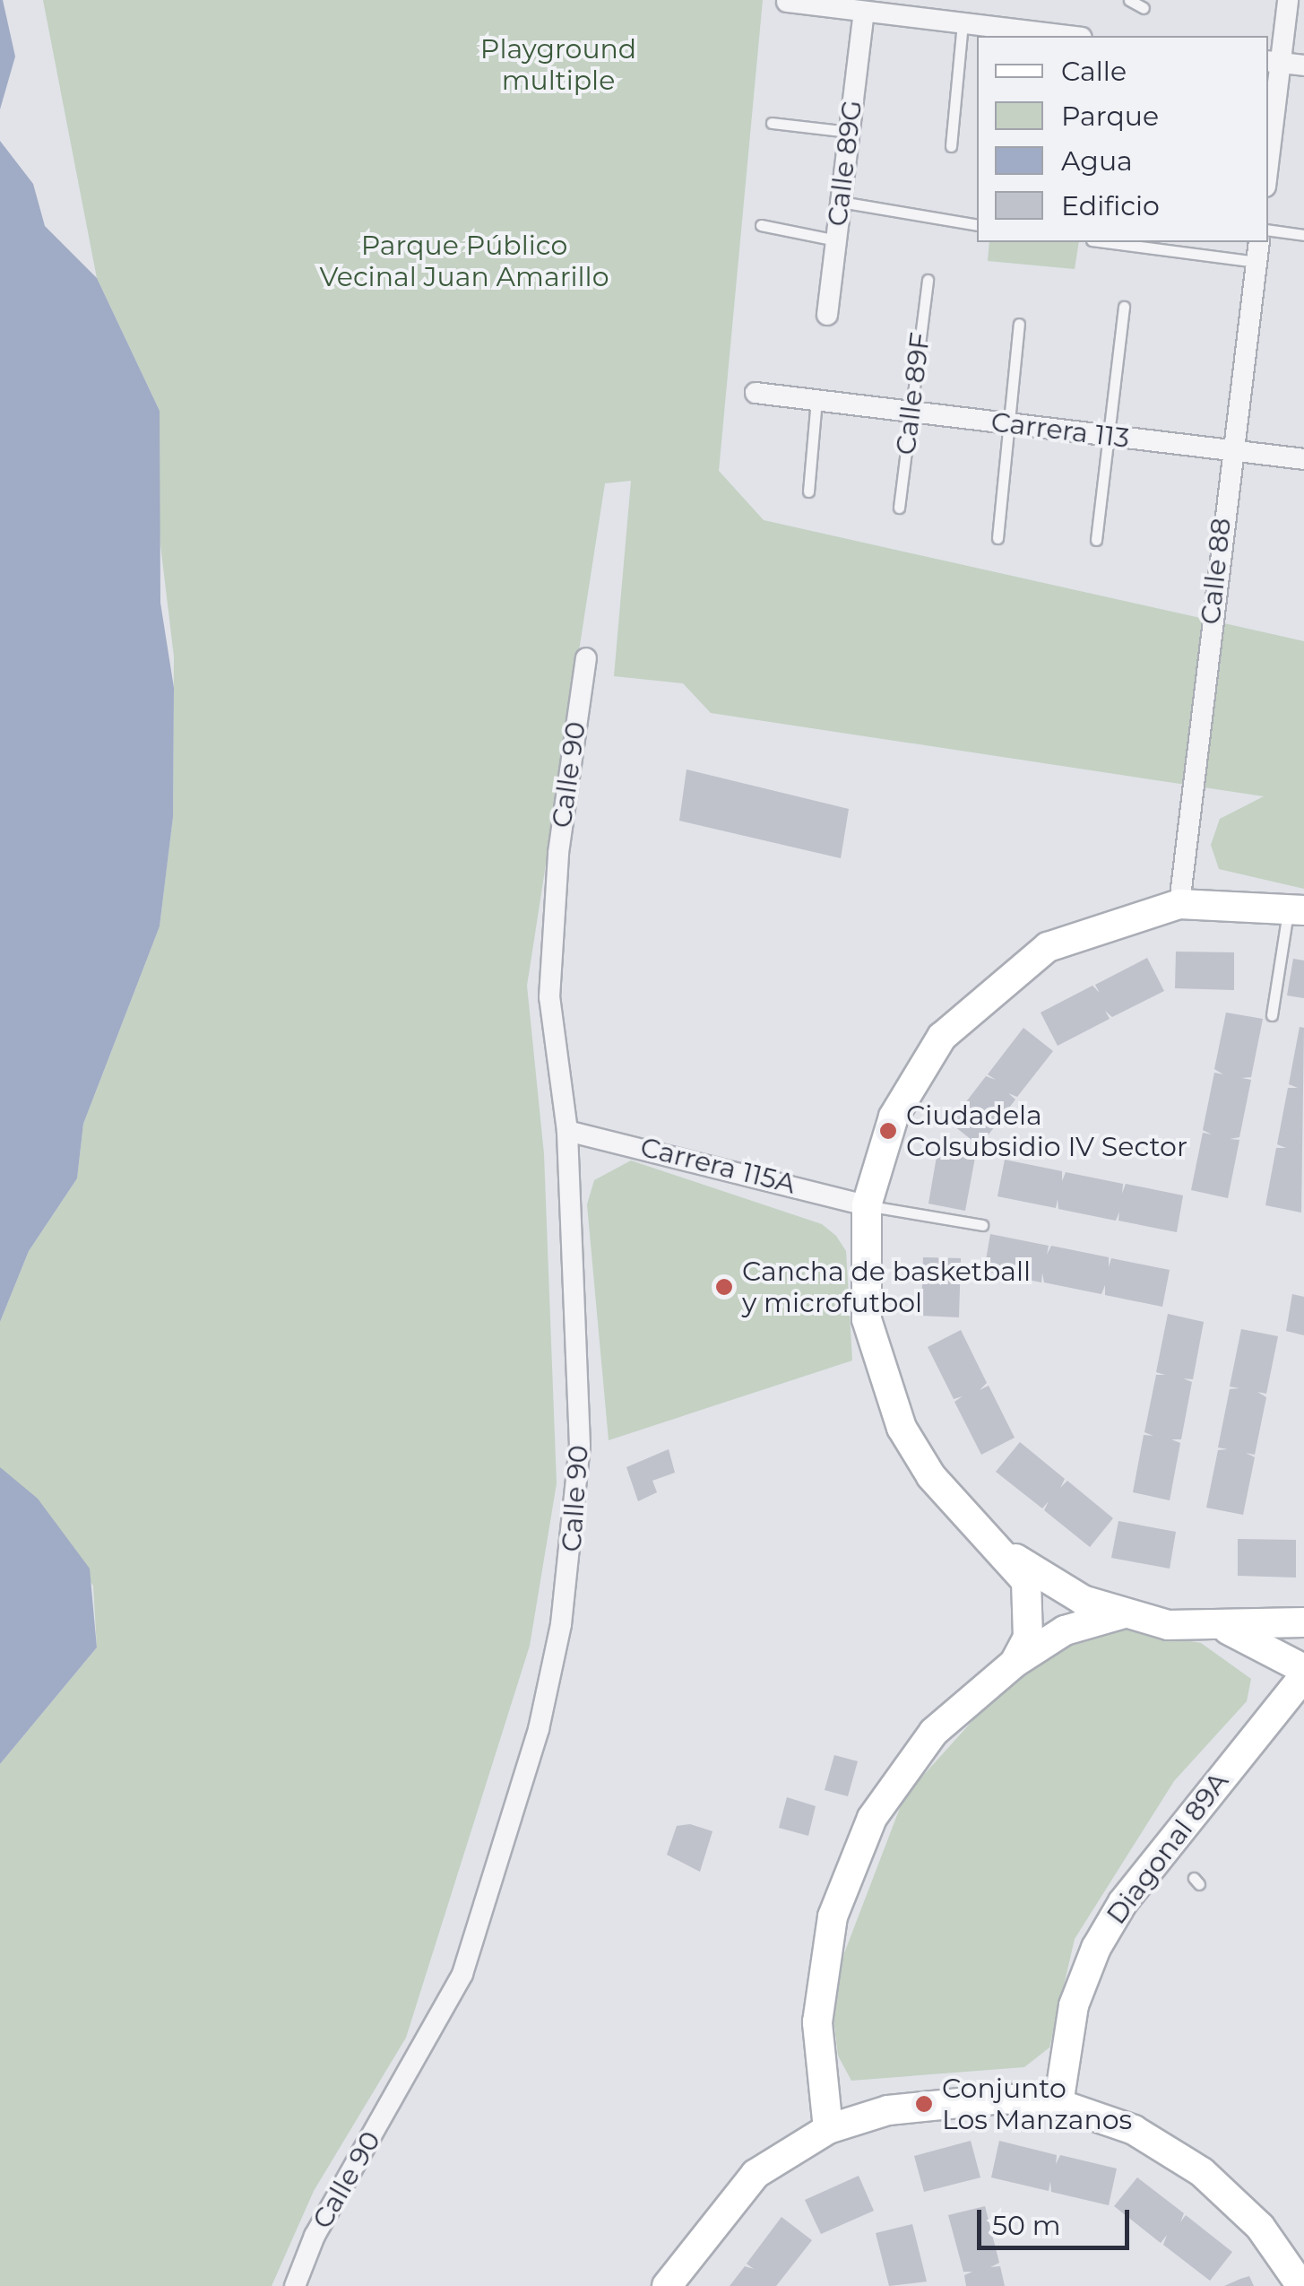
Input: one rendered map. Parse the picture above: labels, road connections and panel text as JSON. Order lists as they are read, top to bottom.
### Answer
{
  "streets": {
    "street": [
      "Calle 89G",
      "Carrera 113",
      "Calle 88",
      "Calle 90",
      "Carrera 115A",
      "Diagonal 89A"
    ],
    "lane": ["Calle 89F"]
  },
  "crossings": [
    ["Calle 89F", "Carrera 113"],
    ["Carrera 113", "Calle 88"],
    ["Calle 90", "Carrera 115A"]
  ],
  "parks": ["Playground multiple", "Parque Público Vecinal Juan Amarillo"],
  "places": ["Ciudadela Colsubsidio IV Sector", "Cancha de basketball y microfutbol", "Conjunto Los Manzanos"],
  "legend": [
    "Calle",
    "Parque",
    "Agua",
    "Edificio"
  ],
  "scale_bar": "50 m"
}
